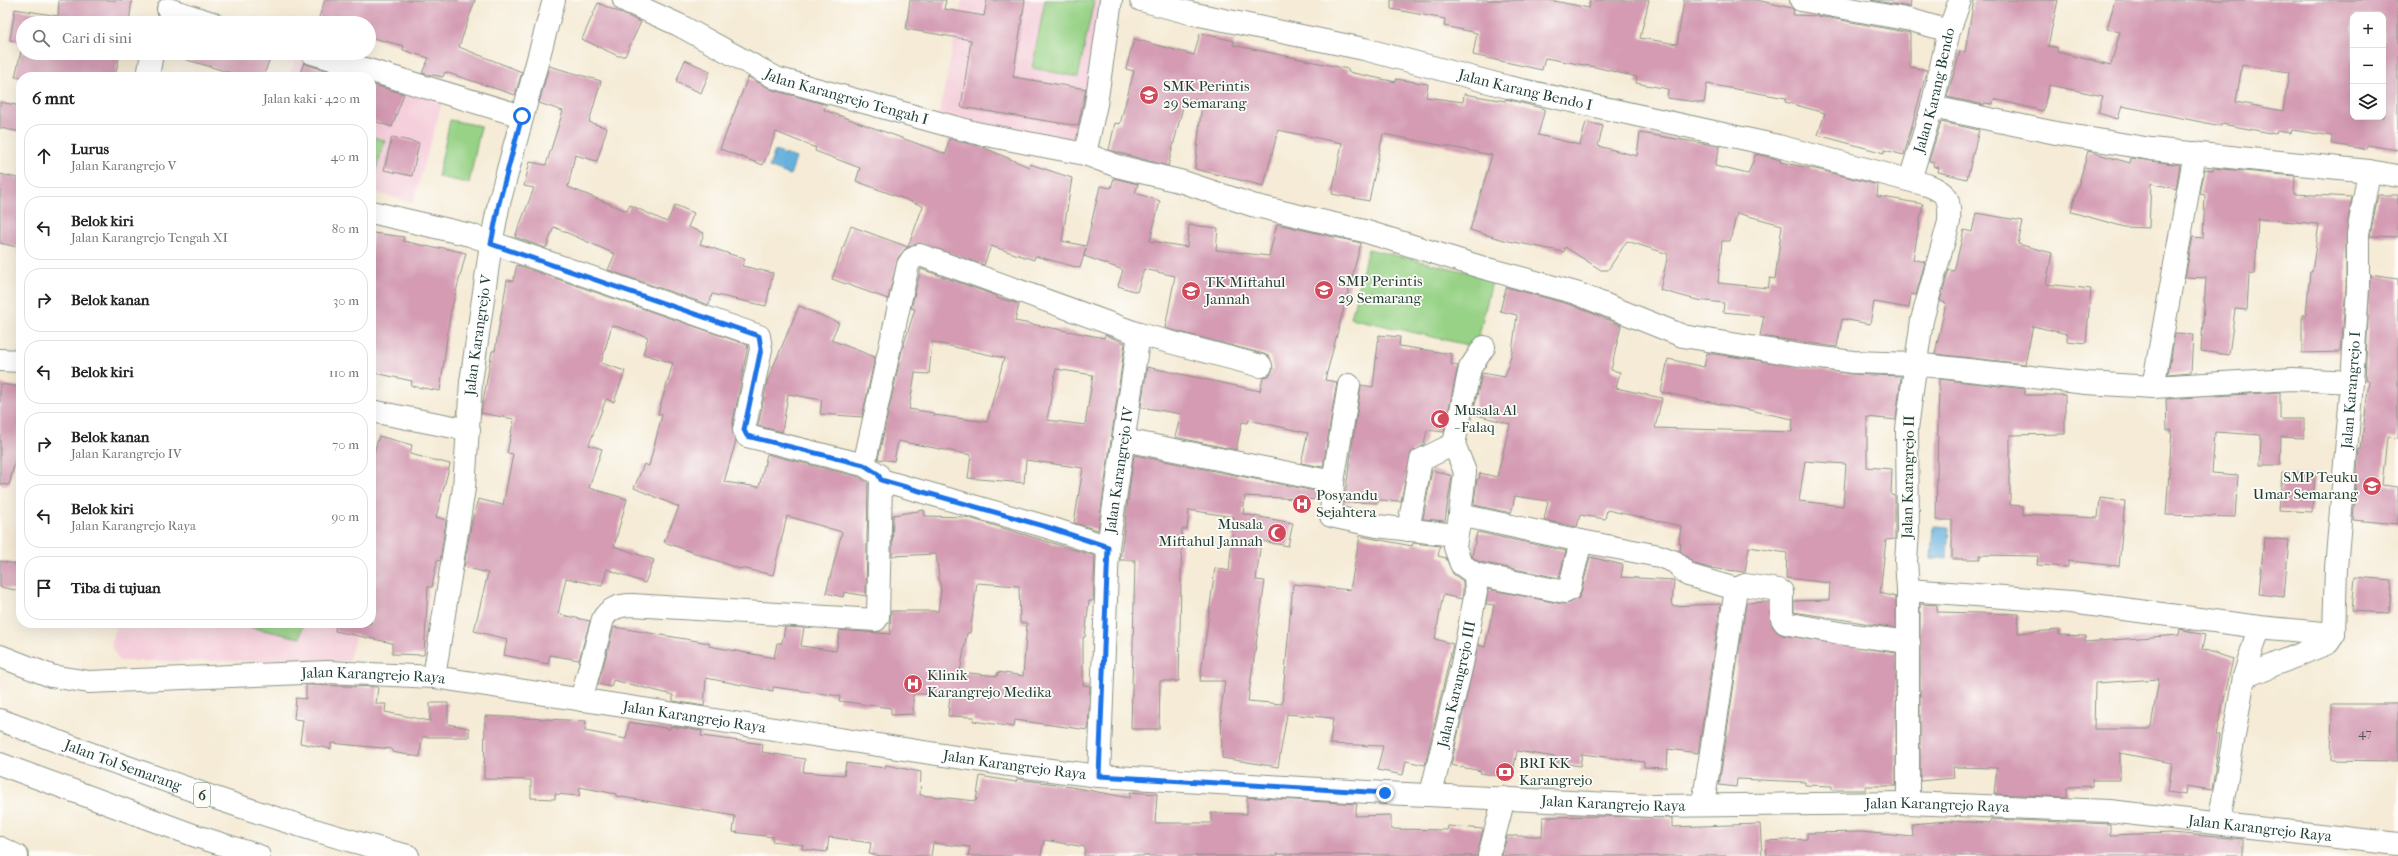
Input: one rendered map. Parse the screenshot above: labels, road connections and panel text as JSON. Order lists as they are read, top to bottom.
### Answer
{
  "streets": {
    "main road": [
      "Jalan Karang Bendo I",
      "Jalan Karang Bendo",
      "Jalan Karangrejo Tengah I",
      "Jalan Karangrejo V",
      "Jalan Karangrejo I",
      "Jalan Karangrejo IV",
      "Jalan Karangrejo II",
      "Jalan Karangrejo Raya",
      "Jalan Karangrejo III",
      "Jalan Tol Semarang",
      "6"
    ]
  },
  "crossings": [
    ["Jalan Karang Bendo I", "Jalan Karang Bendo"],
    ["Jalan Karang Bendo I", "Jalan Karangrejo II"],
    ["Jalan Karang Bendo", "Jalan Karangrejo II"],
    ["Jalan Karangrejo Tengah I", "Jalan Karangrejo I"],
    ["Jalan Karangrejo Tengah I", "Jalan Karangrejo II"],
    ["Jalan Karangrejo V", "Jalan Karangrejo Raya"],
    ["Jalan Karangrejo IV", "Jalan Karangrejo Raya"],
    ["Jalan Karangrejo II", "Jalan Karangrejo Raya"],
    ["Jalan Karangrejo Raya", "Jalan Karangrejo III"]
  ],
  "places": {
    "school or university": [
      "SMK Perintis 29 Semarang",
      "SMP Perintis 29 Semarang",
      "TK Miftahul Jannah",
      "SMP Teuku Umar Semarang"
    ],
    "mosque": ["Musala Al - Falaq", "Musala Miftahul Jannah"],
    "hospital": ["Posyandu Sejahtera", "Klinik Karangrejo Medika"],
    "bank": ["BRI KK Karangrejo"]
  },
  "house_numbers": ["47"],
  "page": {
    "map_buttons": ["+", "−"],
    "search": "Cari di sini",
    "heading": ["6 mnt", "Jalan kaki · 420 m"],
    "list": [
      ["Lurus", "Jalan Karangrejo V", "40 m"],
      ["Belok kiri", "Jalan Karangrejo Tengah XI", "80 m"],
      ["Belok kanan", "30 m"],
      ["Belok kiri", "110 m"],
      ["Belok kanan", "Jalan Karangrejo IV", "70 m"],
      ["Belok kiri", "Jalan Karangrejo Raya", "90 m"],
      "Tiba di tujuan"
    ]
  }
}
